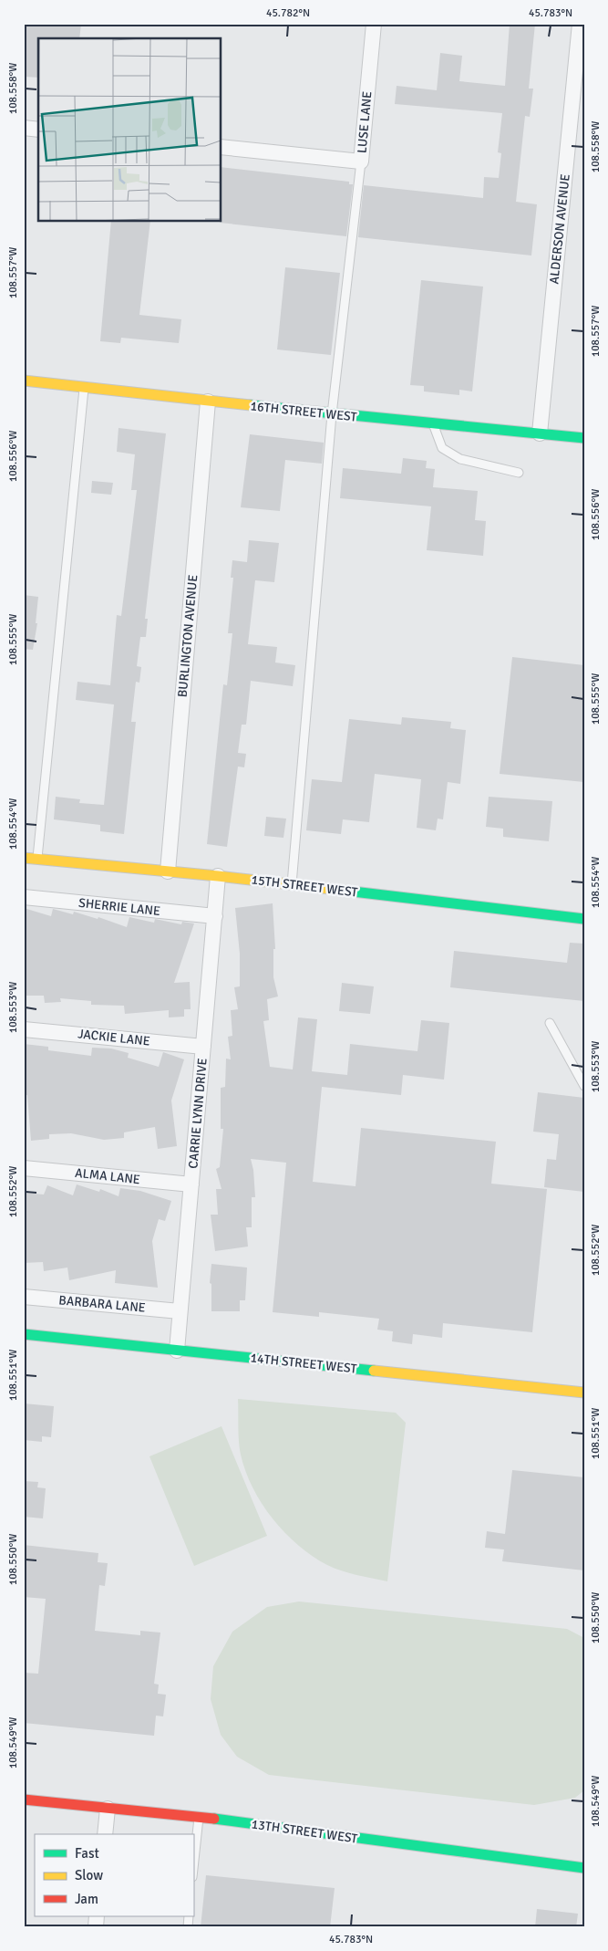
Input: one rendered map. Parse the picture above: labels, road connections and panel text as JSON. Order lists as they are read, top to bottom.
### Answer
{
  "streets": {
    "street": [
      "LUSE LANE",
      "ALDERSON AVENUE",
      "16TH STREET WEST",
      "BURLINGTON AVENUE",
      "15TH STREET WEST",
      "SHERRIE LANE",
      "JACKIE LANE",
      "CARRIE LYNN DRIVE",
      "ALMA LANE",
      "BARBARA LANE",
      "14TH STREET WEST",
      "13TH STREET WEST"
    ]
  },
  "crossings": [
    ["ALDERSON AVENUE", "16TH STREET WEST"],
    ["16TH STREET WEST", "BURLINGTON AVENUE"],
    ["BURLINGTON AVENUE", "15TH STREET WEST"],
    ["15TH STREET WEST", "CARRIE LYNN DRIVE"],
    ["SHERRIE LANE", "CARRIE LYNN DRIVE"],
    ["JACKIE LANE", "CARRIE LYNN DRIVE"],
    ["CARRIE LYNN DRIVE", "ALMA LANE"],
    ["CARRIE LYNN DRIVE", "BARBARA LANE"],
    ["CARRIE LYNN DRIVE", "14TH STREET WEST"]
  ],
  "legend": ["Fast", "Slow", "Jam"],
  "coordinates": [
    "45.782°N",
    "45.783°N",
    "108.558°W",
    "108.557°W",
    "108.556°W",
    "108.555°W",
    "108.554°W",
    "108.553°W",
    "108.552°W",
    "108.551°W",
    "108.550°W",
    "108.549°W"
  ]
}
